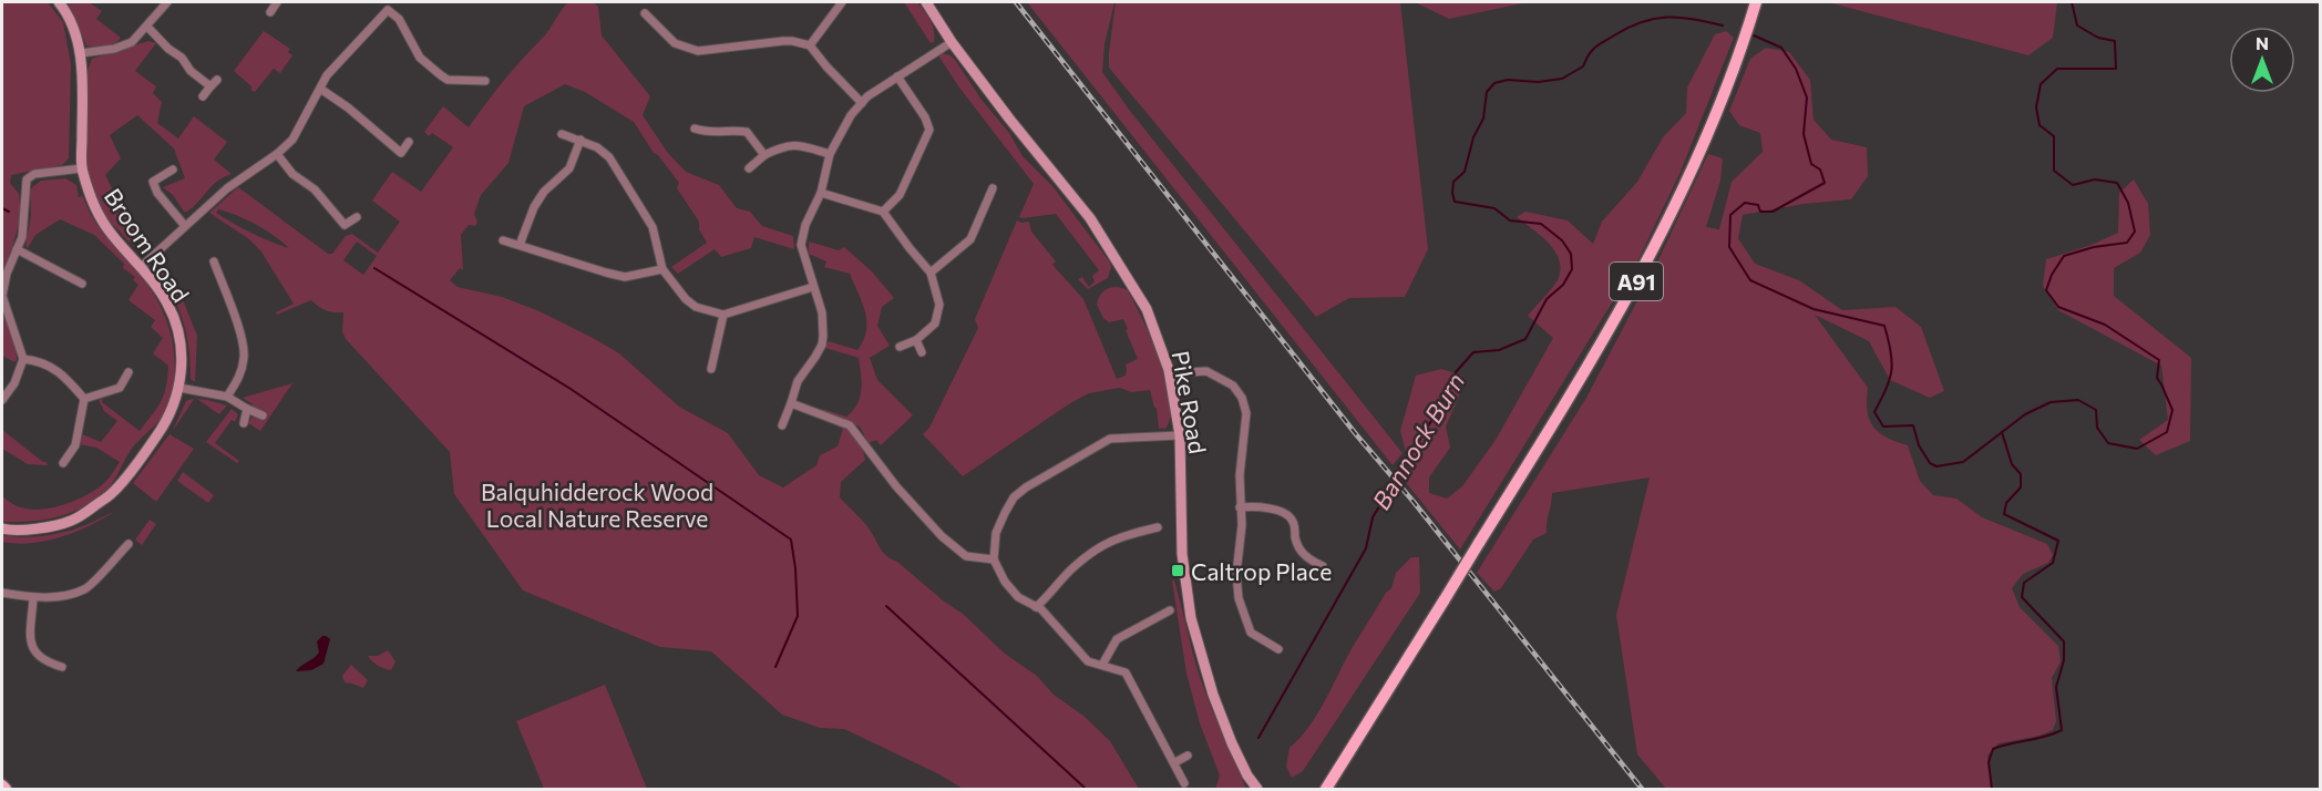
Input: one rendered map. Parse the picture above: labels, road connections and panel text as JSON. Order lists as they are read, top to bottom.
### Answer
{
  "streets": {
    "main road": ["A91"],
    "street": ["Broom Road", "Pike Road"]
  },
  "water": ["Bannock Burn"],
  "parks": ["Balquhidderock Wood Local Nature Reserve"],
  "places": {
    "transit": ["Caltrop Place"]
  },
  "north": "top"
}
